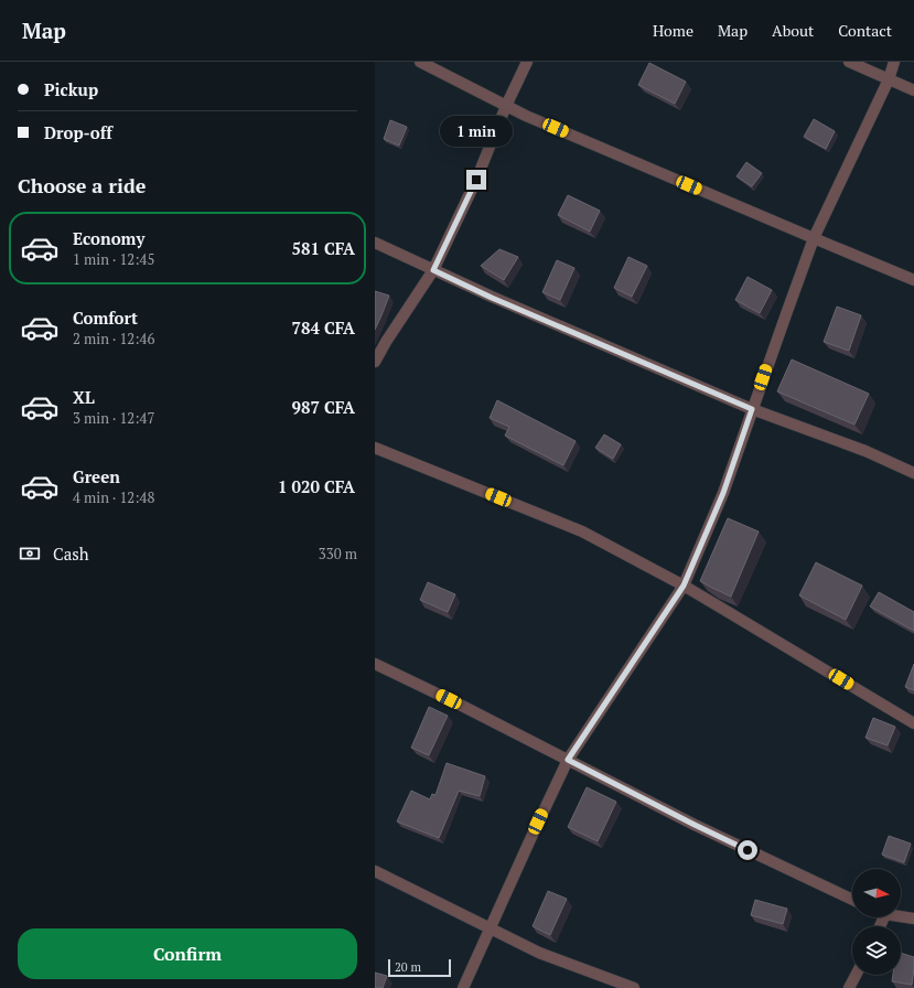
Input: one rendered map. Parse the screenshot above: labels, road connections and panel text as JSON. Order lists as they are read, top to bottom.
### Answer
{
  "scale_bar": "20 m",
  "north": "right",
  "page": {
    "header": "Map",
    "nav": [
      "Home",
      "Map",
      "About",
      "Contact"
    ],
    "banner": ["Pickup", "Drop-off"],
    "bubble": "1 min",
    "heading": "Choose a ride",
    "list": [
      {
        "name": "Economy",
        "note": "1 min · 12:45",
        "value": "581 CFA"
      },
      {
        "name": "Comfort",
        "note": "2 min · 12:46",
        "value": "784 CFA"
      },
      {
        "name": "XL",
        "note": "3 min · 12:47",
        "value": "987 CFA"
      },
      {
        "name": "Green",
        "note": "4 min · 12:48",
        "value": "1 020 CFA"
      }
    ],
    "pay": ["Cash", "330 m"],
    "buttons": "Confirm",
    "scale": "20 m"
  }
}
